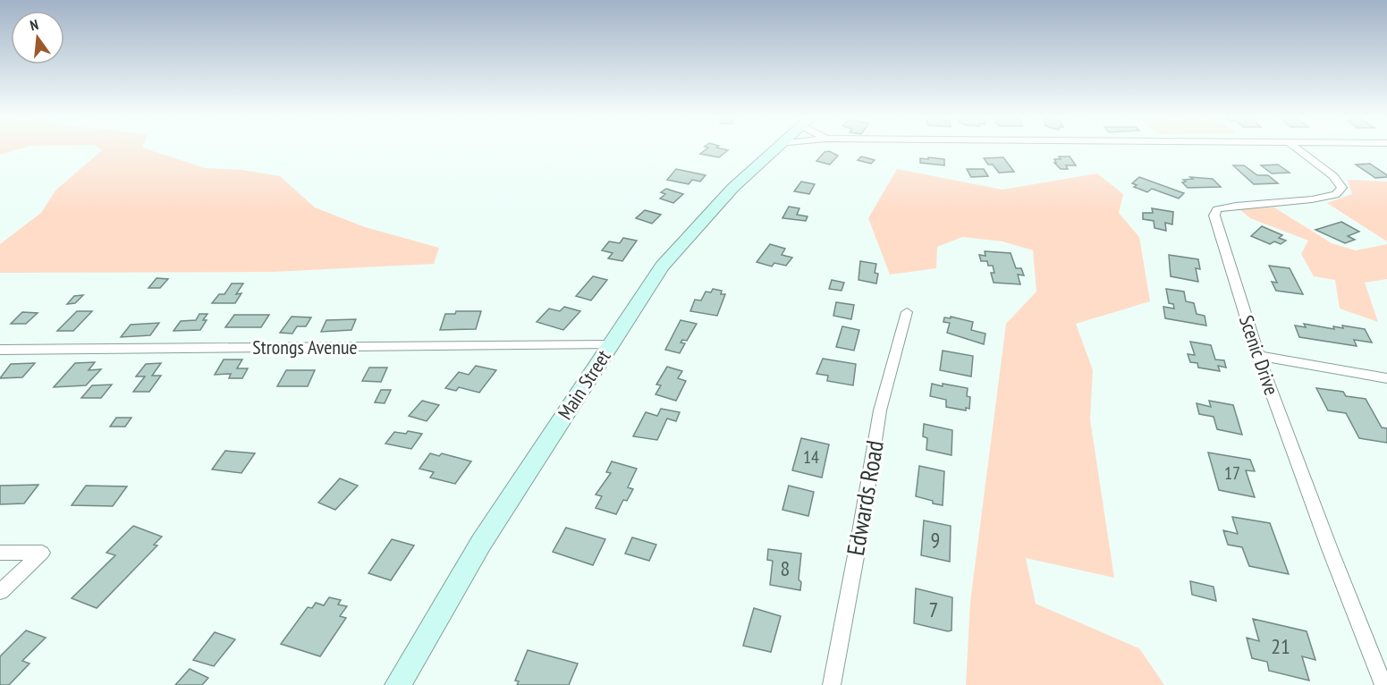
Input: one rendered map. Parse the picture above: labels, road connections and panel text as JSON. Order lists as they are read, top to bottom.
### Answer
{
  "streets": {
    "main road": ["Main Street"],
    "street": ["Strongs Avenue", "Scenic Drive", "Edwards Road"]
  },
  "crossings": [
    ["Strongs Avenue", "Main Street"]
  ],
  "house_numbers": [
    "14",
    "17",
    "9",
    "8",
    "7",
    "21"
  ],
  "north": "top"
}
